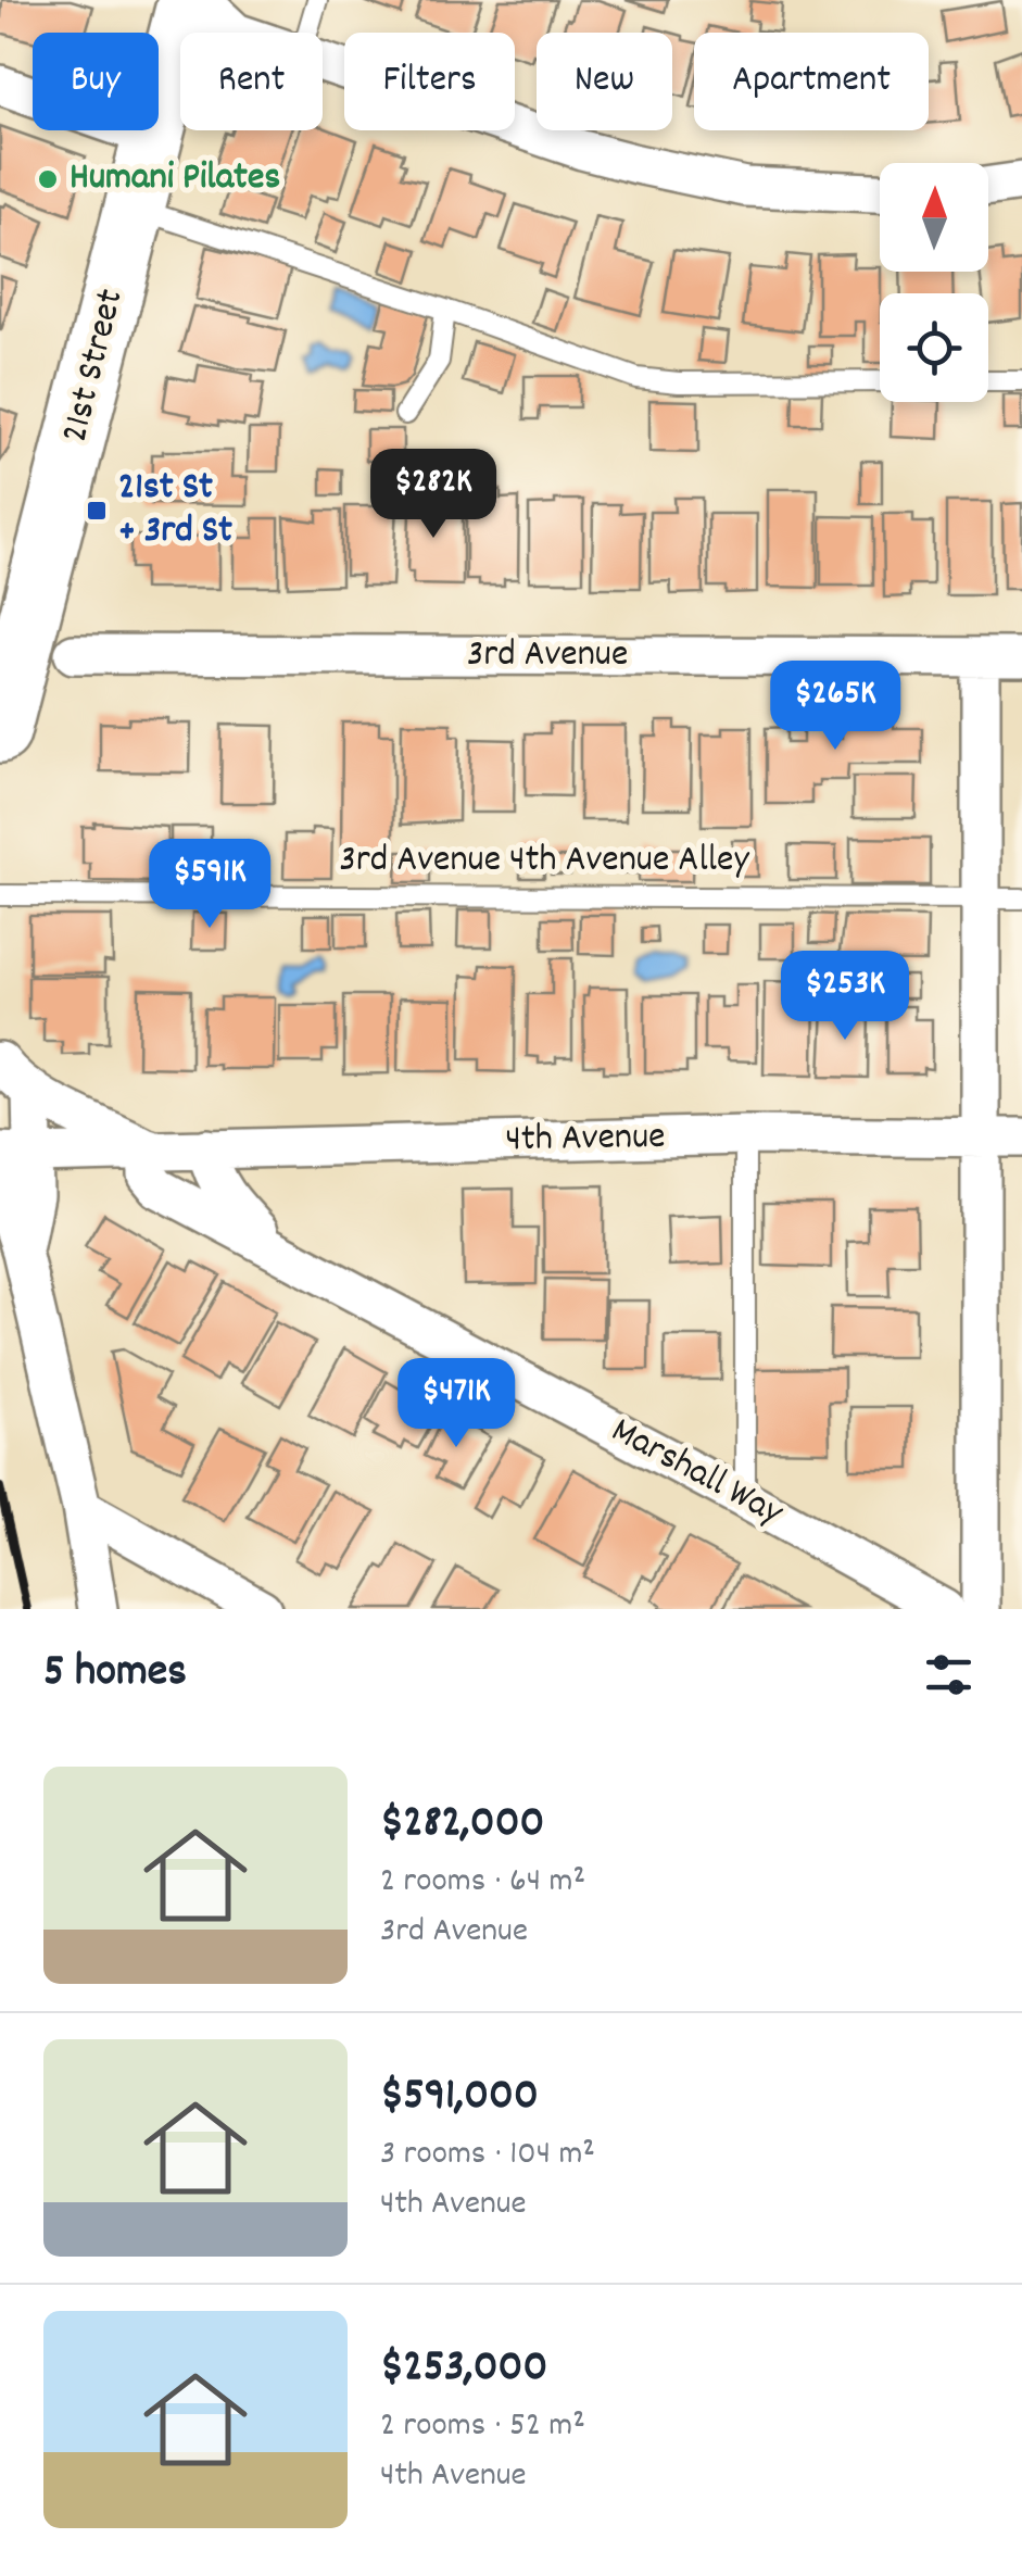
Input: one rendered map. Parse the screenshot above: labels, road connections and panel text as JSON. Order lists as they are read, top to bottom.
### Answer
{
  "streets": {
    "main road": ["21st Street"],
    "street": ["3rd Avenue", "4th Avenue", "Marshall Way"],
    "lane": ["3rd Avenue 4th Avenue Alley"]
  },
  "crossings": [
    ["21st Street", "3rd Avenue"],
    ["4th Avenue", "Marshall Way"]
  ],
  "places": {
    "other": ["Humani Pilates"],
    "transit": ["21st St + 3rd St"]
  },
  "north": "top",
  "page": {
    "chip": [
      "Buy",
      "Rent",
      "Filters",
      "New",
      "Apartment"
    ],
    "price": [
      "$282K",
      "$265K",
      "$591K",
      "$253K",
      "$471K"
    ],
    "heading": "5 homes",
    "list": [
      {
        "name": "$282,000",
        "note": "2 rooms · 64 m² · 3rd Avenue"
      },
      {
        "name": "$591,000",
        "note": "3 rooms · 104 m² · 4th Avenue"
      },
      {
        "name": "$253,000",
        "note": "2 rooms · 52 m² · 4th Avenue"
      }
    ]
  }
}
